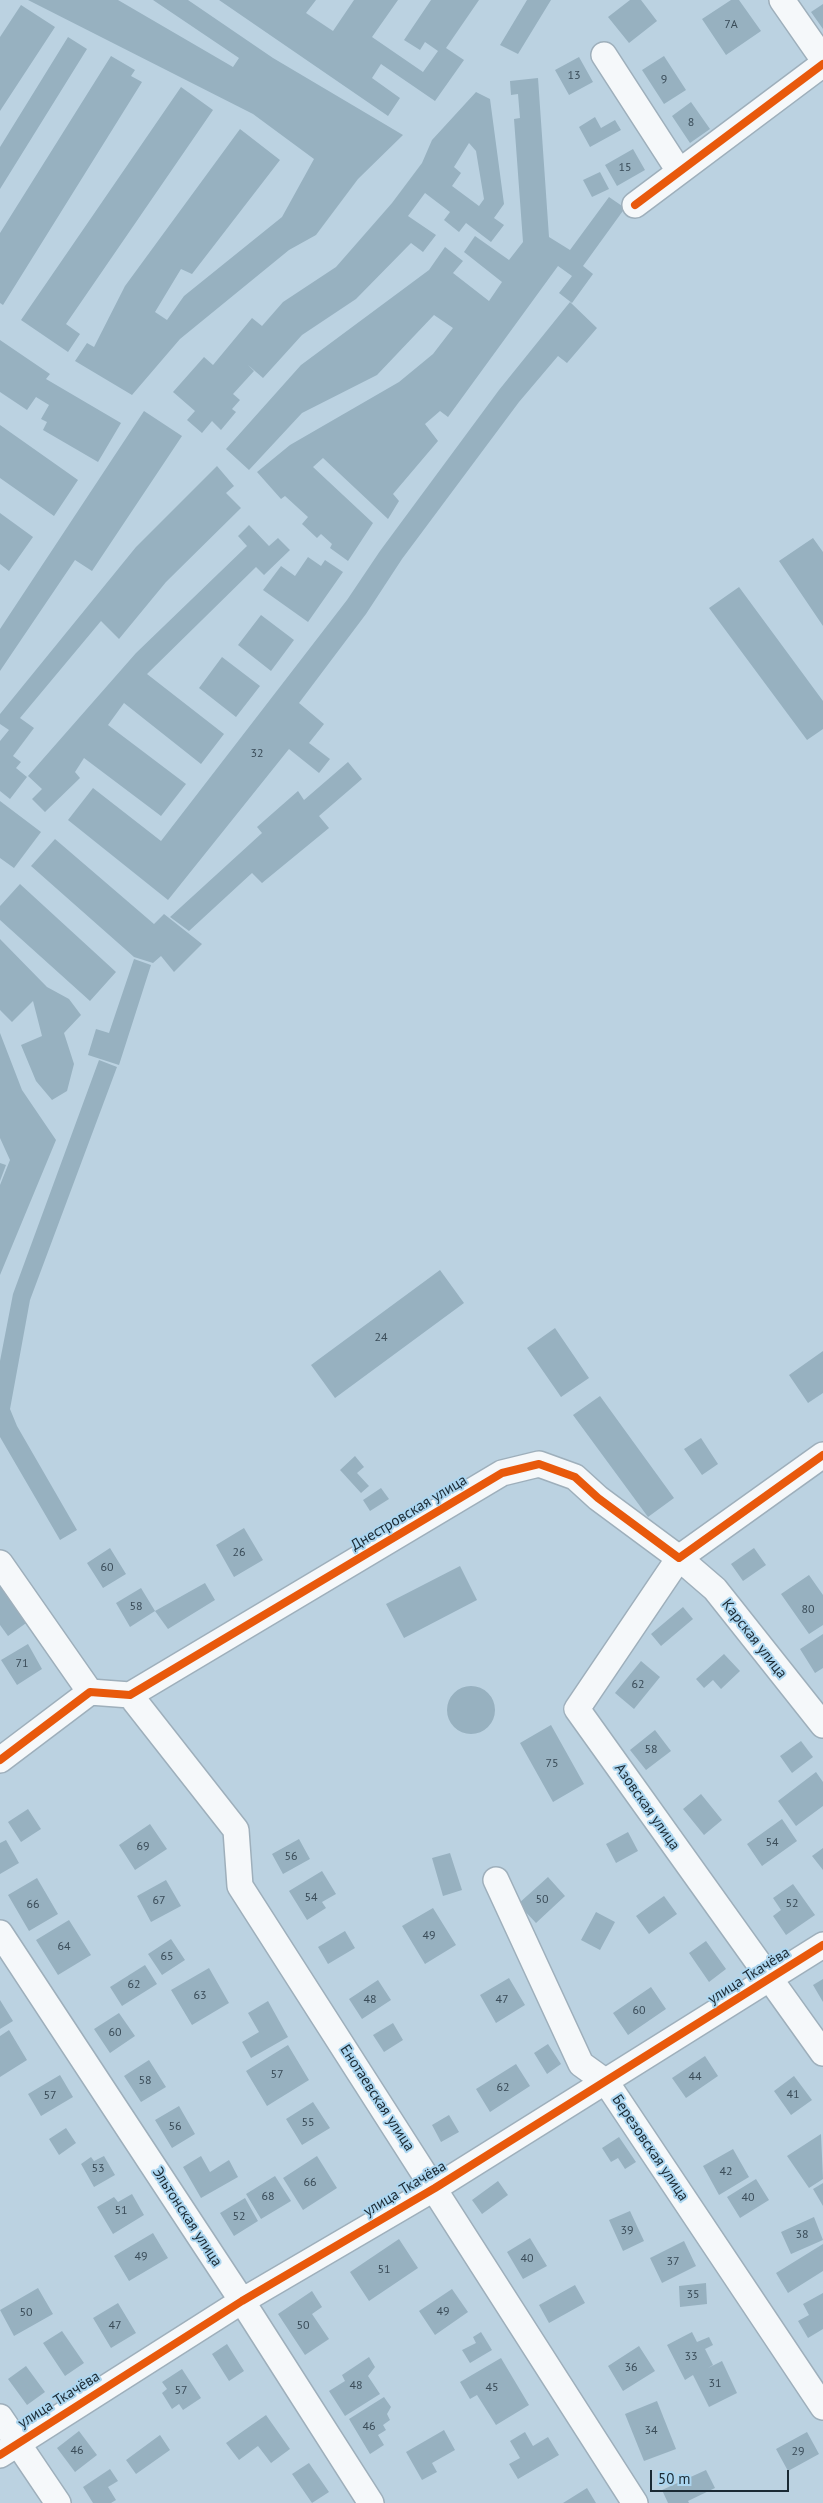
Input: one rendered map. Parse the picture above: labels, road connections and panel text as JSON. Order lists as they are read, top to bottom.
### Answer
{
  "streets": {
    "street": [
      "Днестровская улица",
      "Карская улица",
      "Азовская улица",
      "улица Ткачёва",
      "Енотаевская улица",
      "Березовская улица",
      "Эльтонская улица"
    ]
  },
  "crossings": [
    ["Днестровская улица", "Карская улица"],
    ["Днестровская улица", "Азовская улица"],
    ["Днестровская улица", "Енотаевская улица"],
    ["Карская улица", "Азовская улица"],
    ["Азовская улица", "улица Ткачёва"],
    ["улица Ткачёва", "Енотаевская улица"],
    ["улица Ткачёва", "Березовская улица"],
    ["улица Ткачёва", "Эльтонская улица"]
  ],
  "house_numbers": [
    "7А",
    "13",
    "9",
    "8",
    "15",
    "32",
    "24",
    "26",
    "60",
    "58",
    "80",
    "71",
    "62",
    "58",
    "75",
    "54",
    "69",
    "56",
    "54",
    "50",
    "67",
    "52",
    "66",
    "49",
    "64",
    "65",
    "62",
    "63",
    "48",
    "47",
    "60",
    "60",
    "57",
    "44",
    "58",
    "62",
    "41",
    "57",
    "55",
    "56",
    "53",
    "42",
    "66",
    "68",
    "40",
    "51",
    "52",
    "39",
    "38",
    "49",
    "40",
    "37",
    "51",
    "35",
    "49",
    "50",
    "47",
    "50",
    "33",
    "36",
    "31",
    "48",
    "45",
    "57",
    "46",
    "34",
    "46",
    "29"
  ],
  "scale_bar": "50 m"
}
